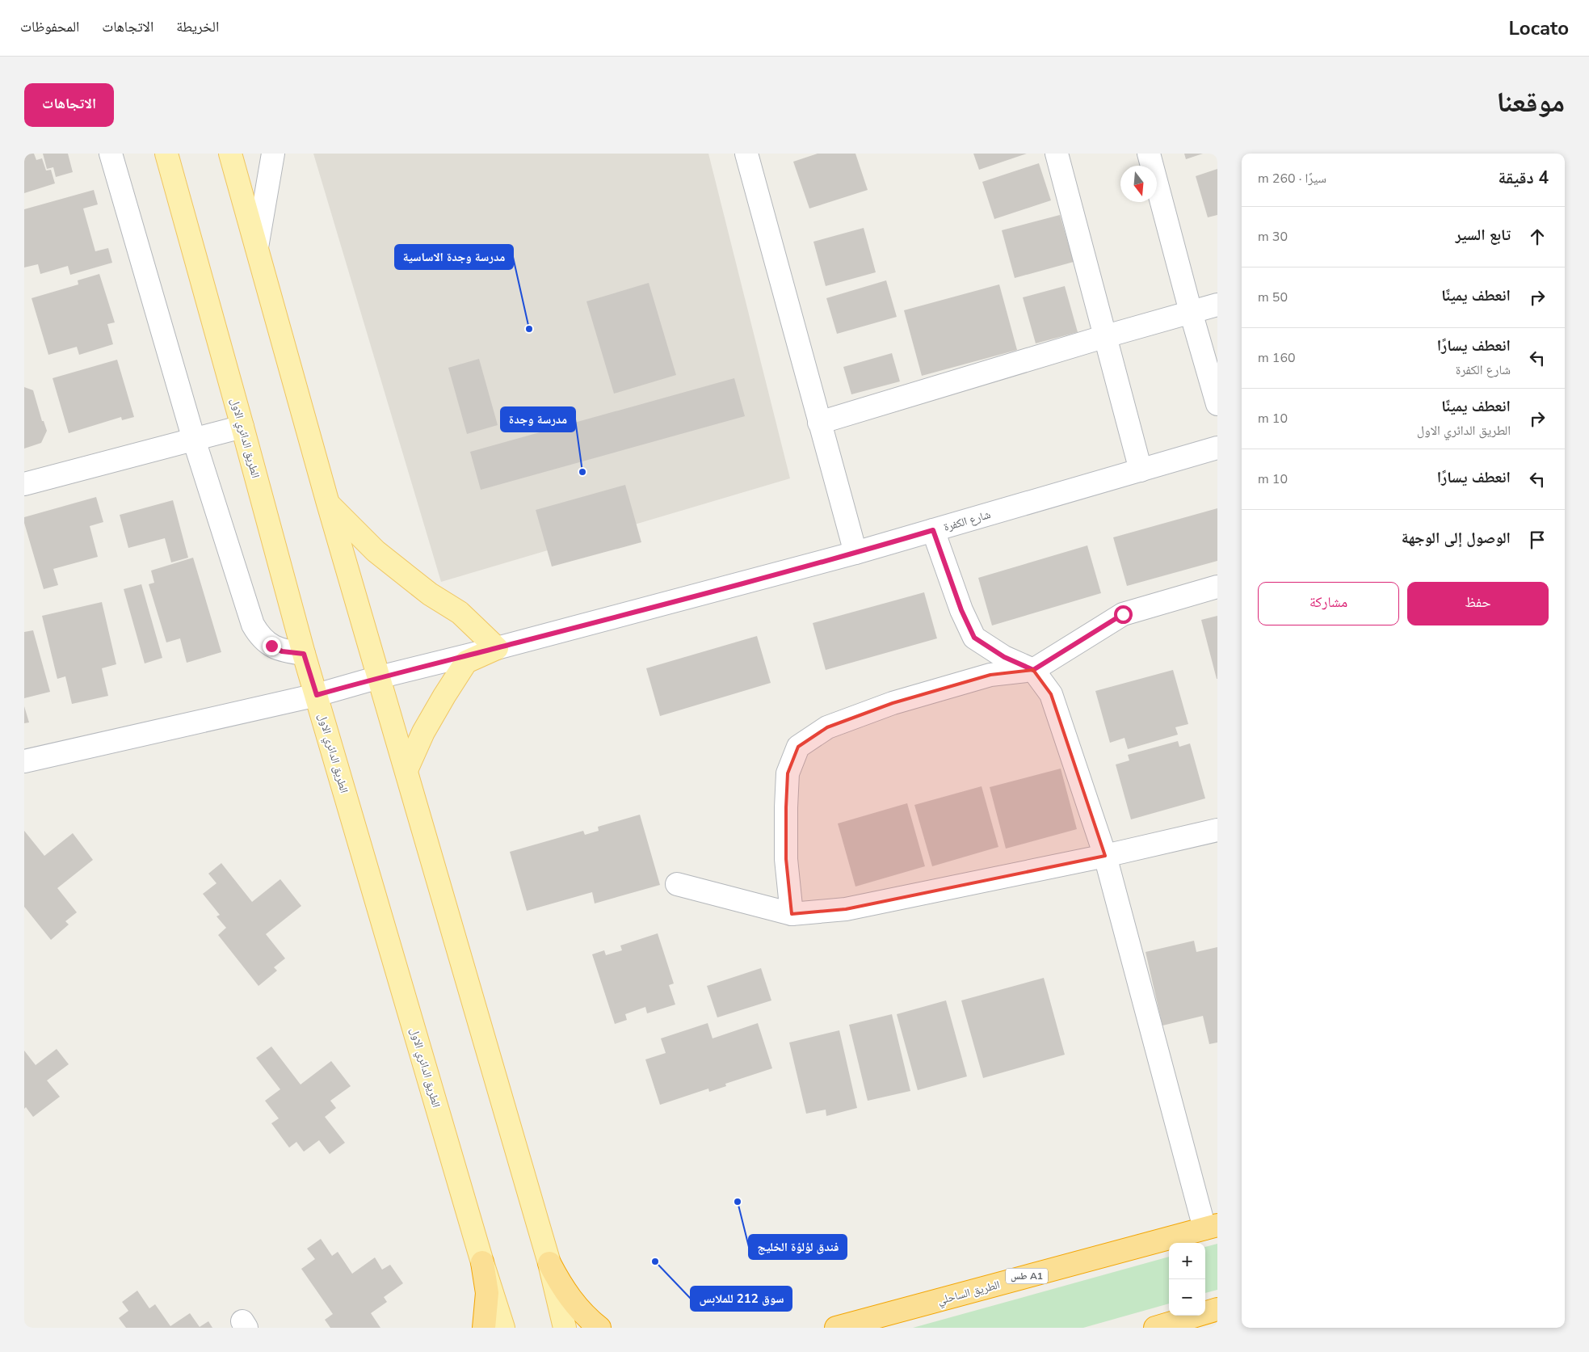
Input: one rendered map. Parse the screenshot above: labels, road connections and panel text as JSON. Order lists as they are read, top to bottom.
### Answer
{
  "streets": {
    "highway": ["طس A1", "الطريق الساحلي"],
    "main road": ["الطريق الدائري الاول"],
    "street": ["شارع الكفرة"]
  },
  "crossings": [
    ["الطريق الدائري الاول", "شارع الكفرة"]
  ],
  "places": [
    "مدرسة وجدة الاساسية",
    "مدرسة وجدة",
    "فندق لؤلؤة الخليج",
    "سوق 212 للملابس"
  ],
  "north": "bottom",
  "page": {
    "header": "Locato",
    "nav": ["الخريطة", "الاتجاهات", "المحفوظات"],
    "title": "موقعنا",
    "buttons": [
      "الاتجاهات",
      ["حفظ", "مشاركة"]
    ],
    "heading": ["4 دقيقة", "سيرًا · 260 m"],
    "list": [
      ["تابع السير", "30 m"],
      ["انعطف يمينًا", "50 m"],
      ["انعطف يسارًا", "شارع الكفرة", "160 m"],
      ["انعطف يمينًا", "الطريق الدائري الاول", "10 m"],
      ["انعطف يسارًا", "10 m"],
      "الوصول إلى الوجهة"
    ],
    "map_buttons": ["+", "−"]
  }
}
